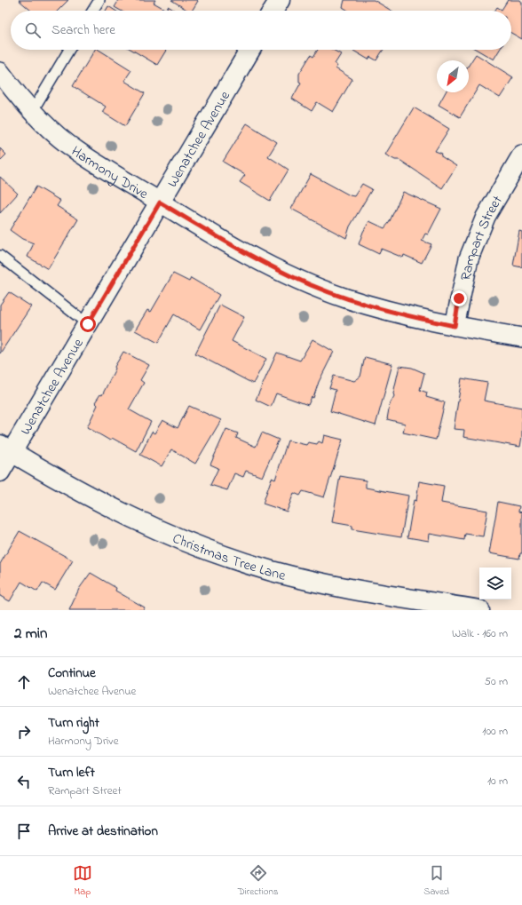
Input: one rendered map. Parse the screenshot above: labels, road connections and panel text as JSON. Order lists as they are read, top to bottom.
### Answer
{
  "streets": {
    "street": [
      "Wenatchee Avenue",
      "Harmony Drive",
      "Rampart Street",
      "Christmas Tree Lane"
    ]
  },
  "crossings": [
    ["Wenatchee Avenue", "Harmony Drive"],
    ["Wenatchee Avenue", "Christmas Tree Lane"],
    ["Harmony Drive", "Rampart Street"]
  ],
  "north": "bottom left",
  "page": {
    "search": "Search here",
    "heading": ["2 min", "Walk · 160 m"],
    "list": [
      ["Continue", "Wenatchee Avenue", "50 m"],
      ["Turn right", "Harmony Drive", "100 m"],
      ["Turn left", "Rampart Street", "10 m"],
      "Arrive at destination"
    ],
    "nav": ["Map", "Directions", "Saved"]
  }
}
